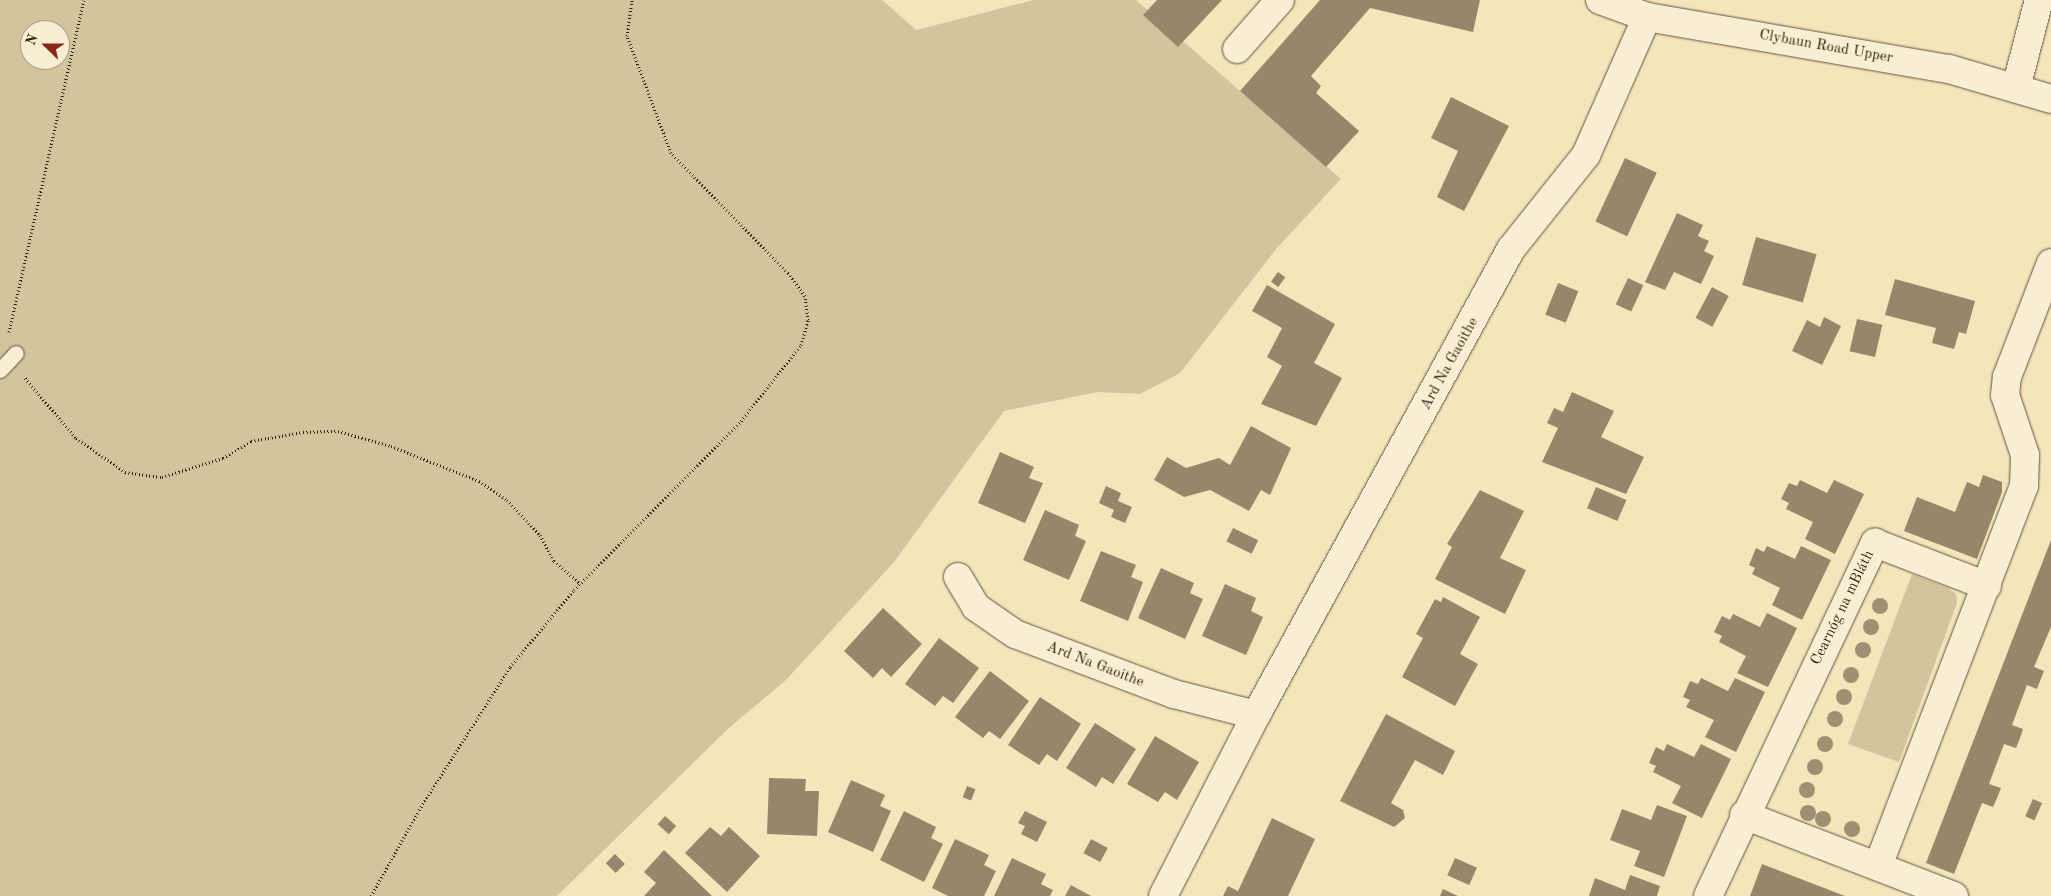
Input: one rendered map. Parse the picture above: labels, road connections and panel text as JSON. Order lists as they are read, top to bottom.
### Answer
{
  "streets": {
    "street": ["Clybaun Road Upper", "Ard Na Gaoithe", "Cearnóg na mBláth"]
  },
  "crossings": [
    ["Clybaun Road Upper", "Ard Na Gaoithe"]
  ],
  "north": "left"
}
